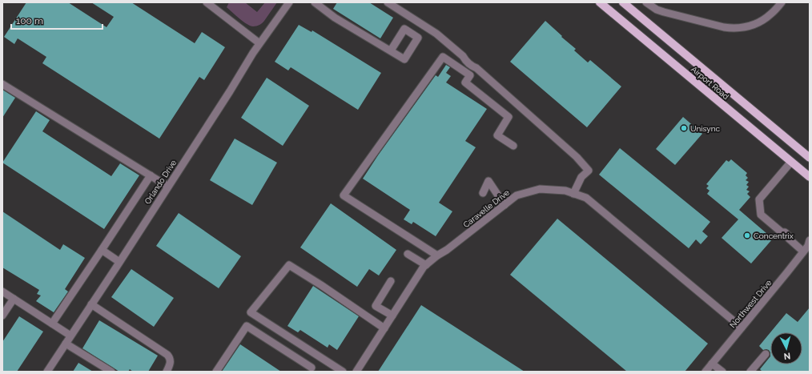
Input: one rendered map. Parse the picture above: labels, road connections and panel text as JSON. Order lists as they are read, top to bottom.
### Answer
{
  "streets": {
    "main road": ["Airport Road"],
    "street": ["Orlando Drive", "Caravelle Drive", "Northwest Drive"]
  },
  "crossings": [
    ["Caravelle Drive", "Northwest Drive"]
  ],
  "places": ["Unisync", "Concentrix"],
  "scale_bar": "100 m",
  "north": "bottom"
}
